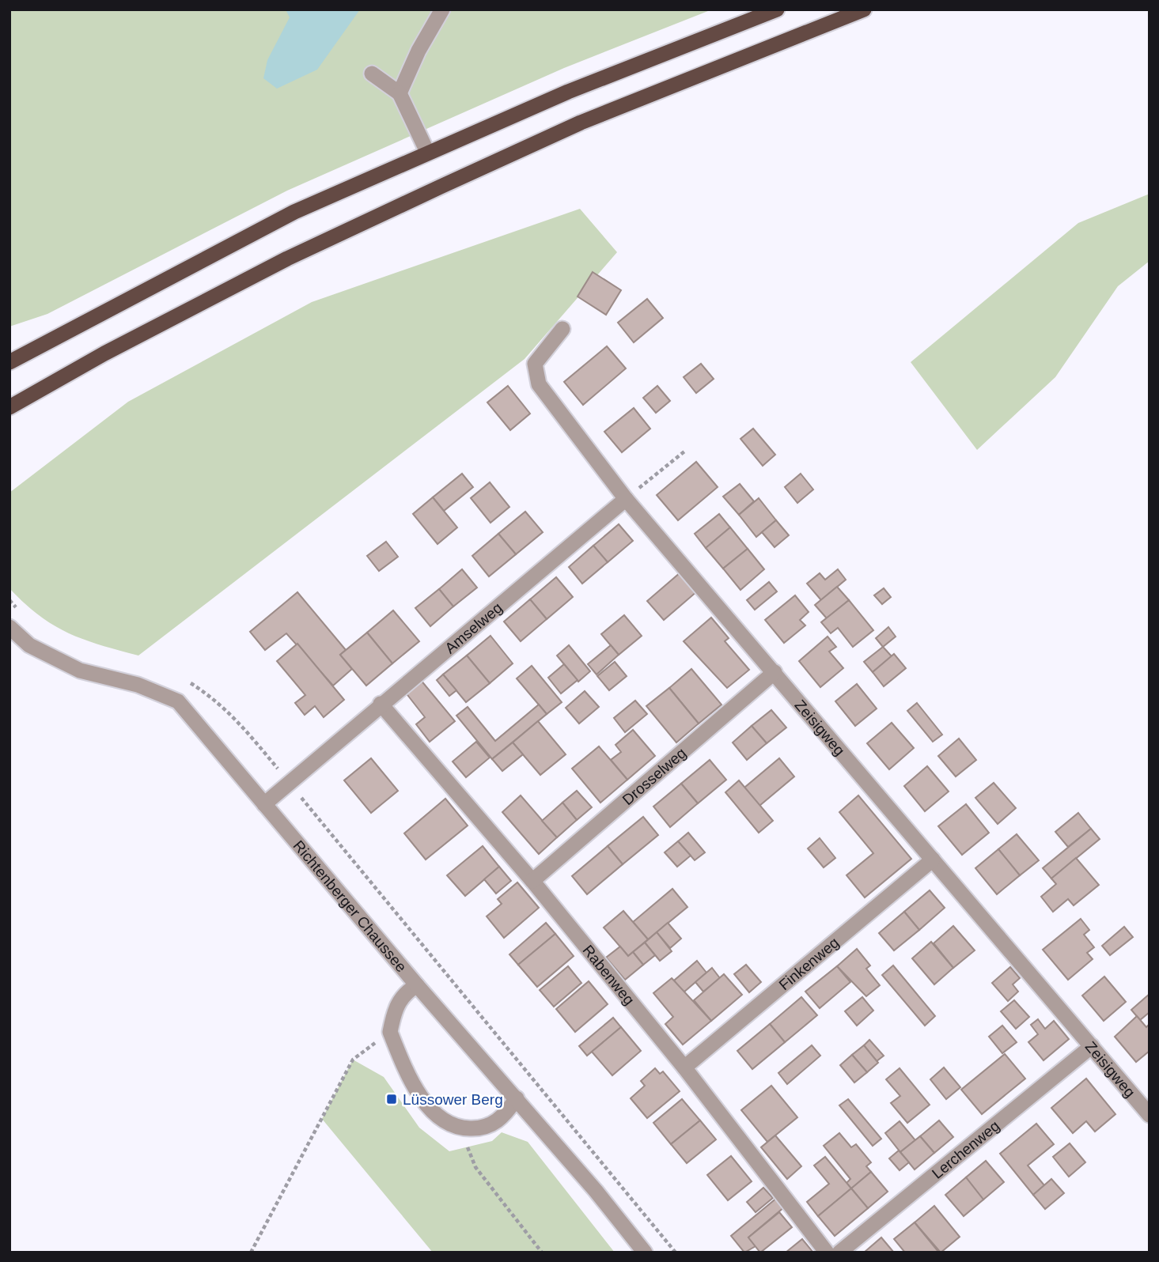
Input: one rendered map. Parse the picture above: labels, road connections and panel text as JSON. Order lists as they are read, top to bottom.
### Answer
{
  "streets": {
    "street": [
      "Amselweg",
      "Zeisigweg",
      "Drosselweg",
      "Richtenberger Chaussee",
      "Finkenweg",
      "Rabenweg",
      "Lerchenweg"
    ]
  },
  "crossings": [
    ["Amselweg", "Zeisigweg"],
    ["Amselweg", "Richtenberger Chaussee"],
    ["Amselweg", "Rabenweg"],
    ["Zeisigweg", "Drosselweg"],
    ["Zeisigweg", "Finkenweg"],
    ["Zeisigweg", "Lerchenweg"],
    ["Drosselweg", "Rabenweg"],
    ["Finkenweg", "Rabenweg"]
  ],
  "places": {
    "transit": ["Lüssower Berg"]
  }
}
